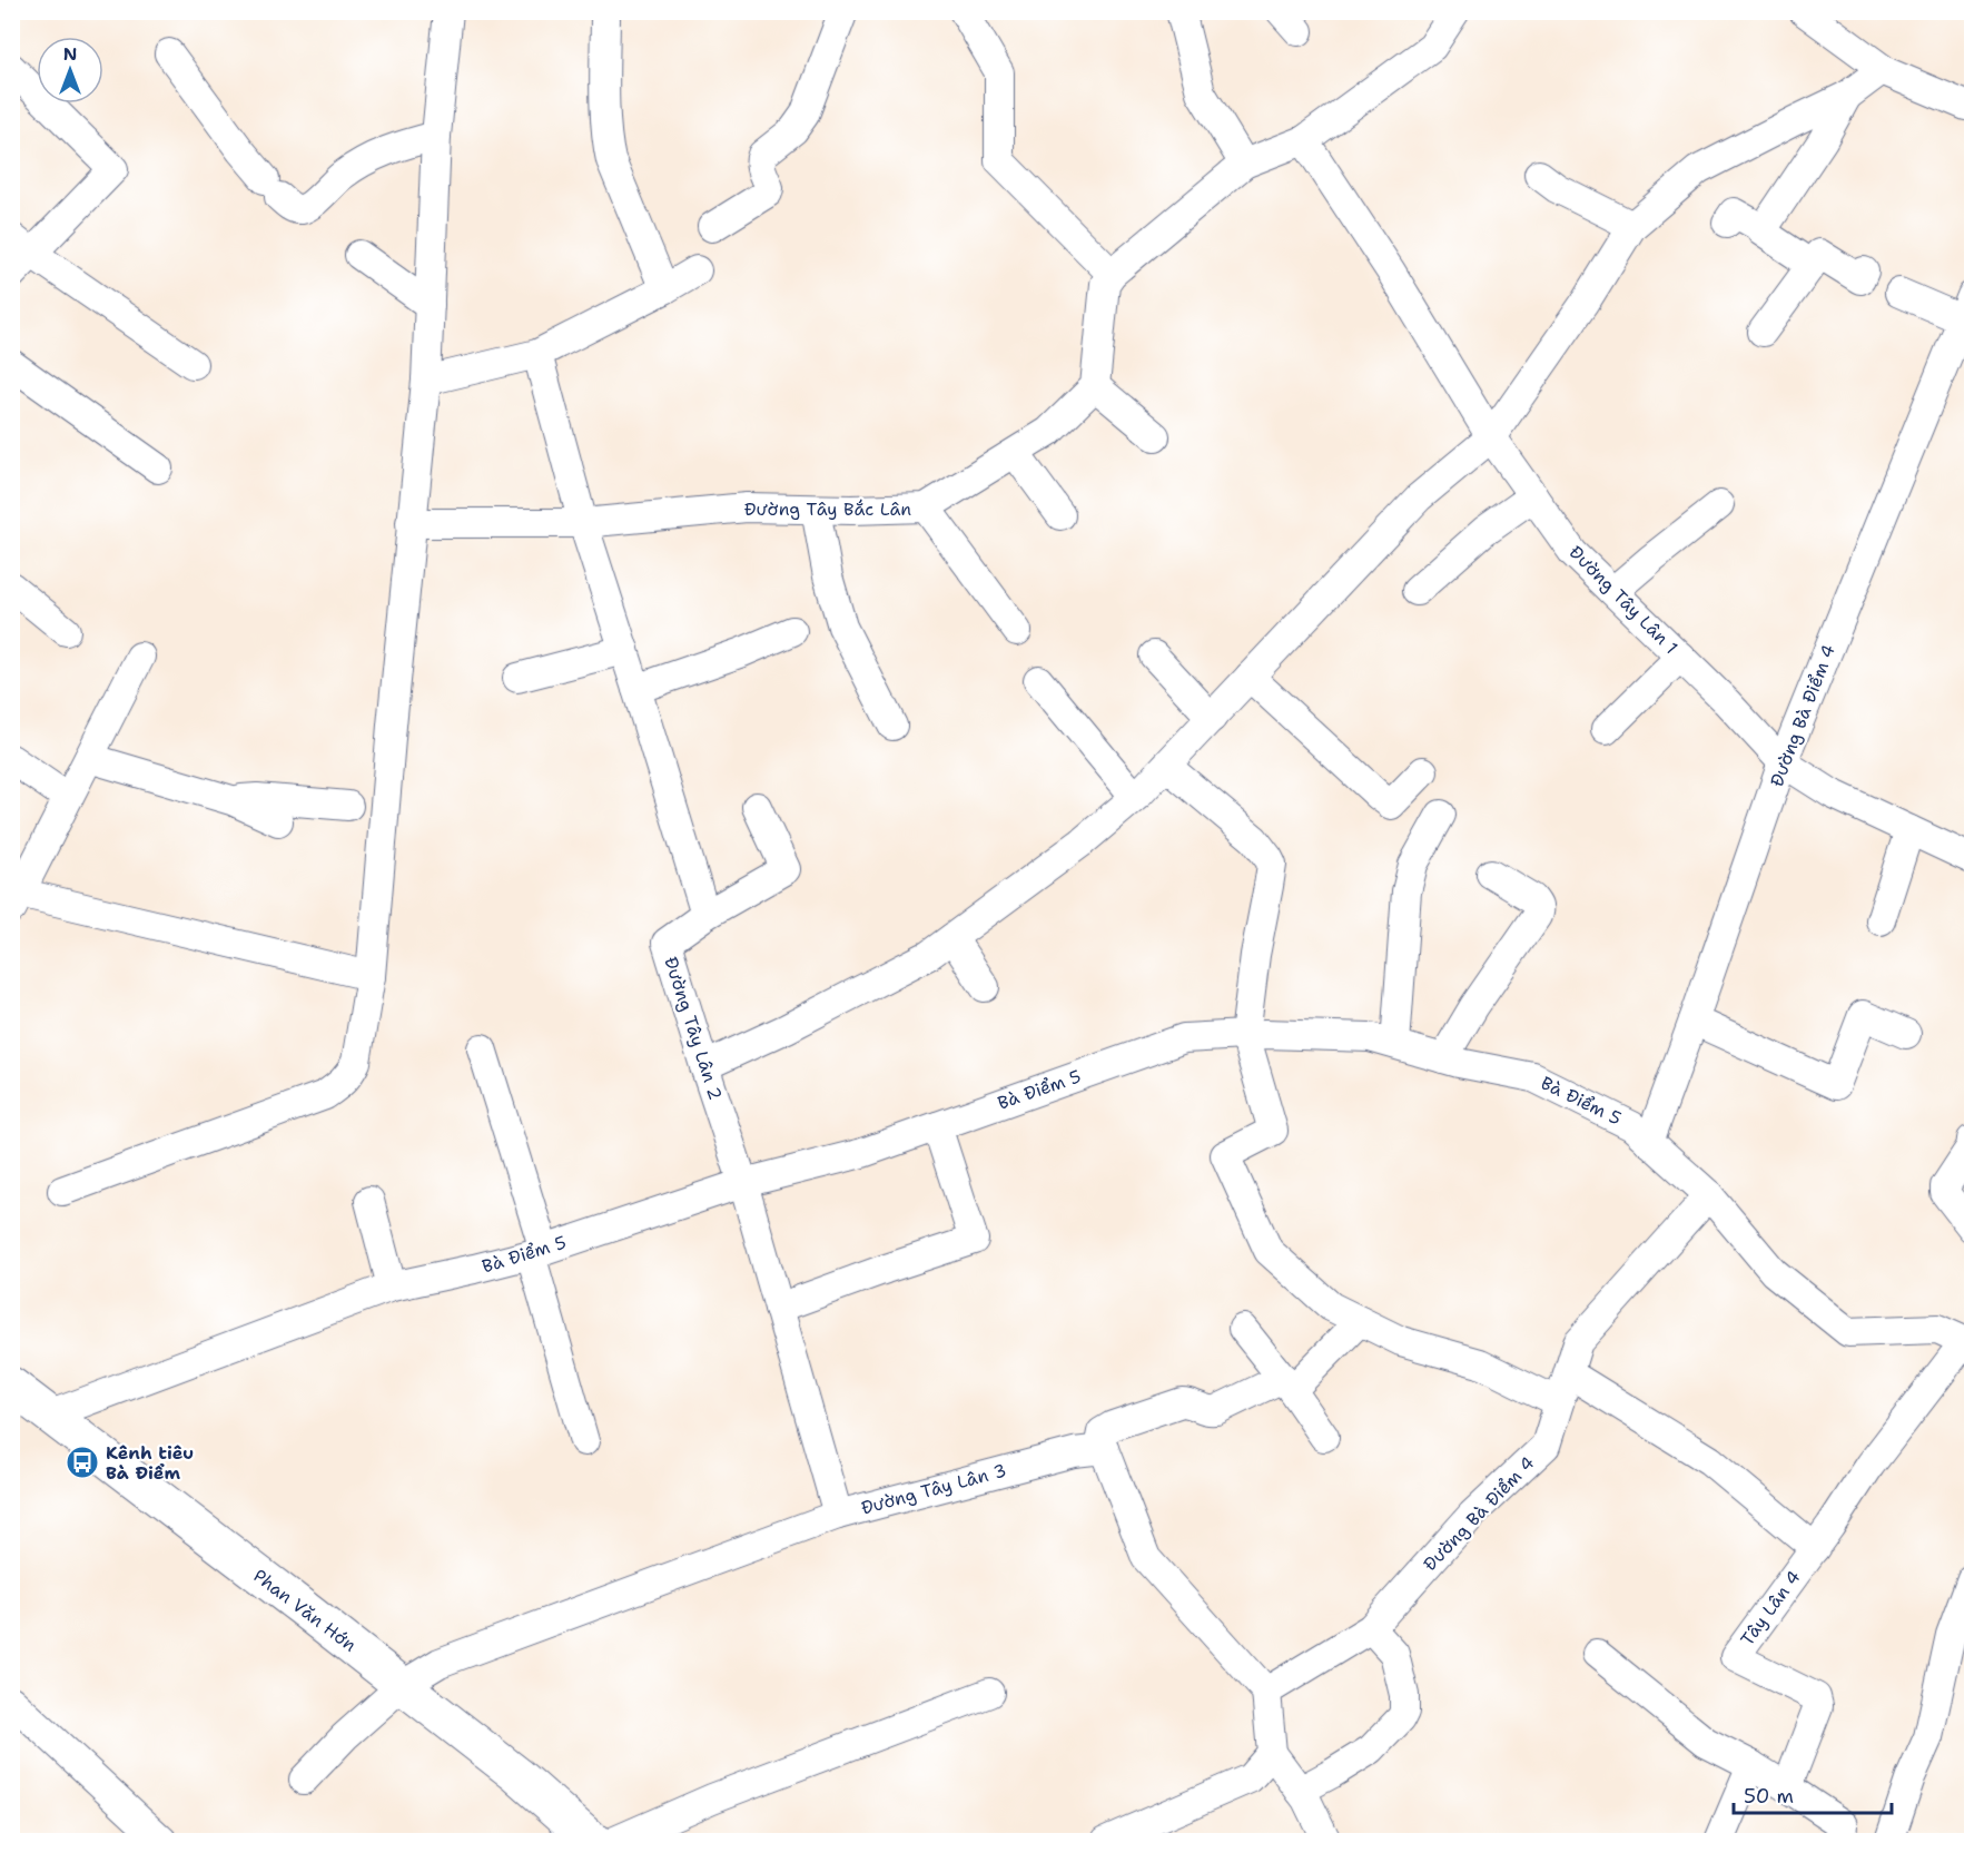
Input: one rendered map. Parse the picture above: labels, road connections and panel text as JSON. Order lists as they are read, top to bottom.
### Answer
{
  "streets": {
    "main road": ["Phan Văn Hớn"],
    "street": [
      "Đường Tây Bắc Lân",
      "Đường Tây Lân 1",
      "Đường Bà Điểm 4",
      "Đường Tây Lân 2",
      "Bà Điểm 5",
      "Đường Tây Lân 3",
      "Tây Lân 4"
    ]
  },
  "crossings": [
    ["Đường Tây Lân 1", "Đường Bà Điểm 4"],
    ["Đường Bà Điểm 4", "Bà Điểm 5"],
    ["Đường Tây Lân 2", "Bà Điểm 5"],
    ["Đường Tây Lân 2", "Đường Tây Lân 3"],
    ["Bà Điểm 5", "Tây Lân 4"],
    ["Bà Điểm 5", "Phan Văn Hớn"],
    ["Đường Tây Lân 3", "Phan Văn Hớn"]
  ],
  "places": {
    "bus stop": ["Kênh tiêu Bà Điểm"]
  },
  "scale_bar": "50 m",
  "north": "top"
}
